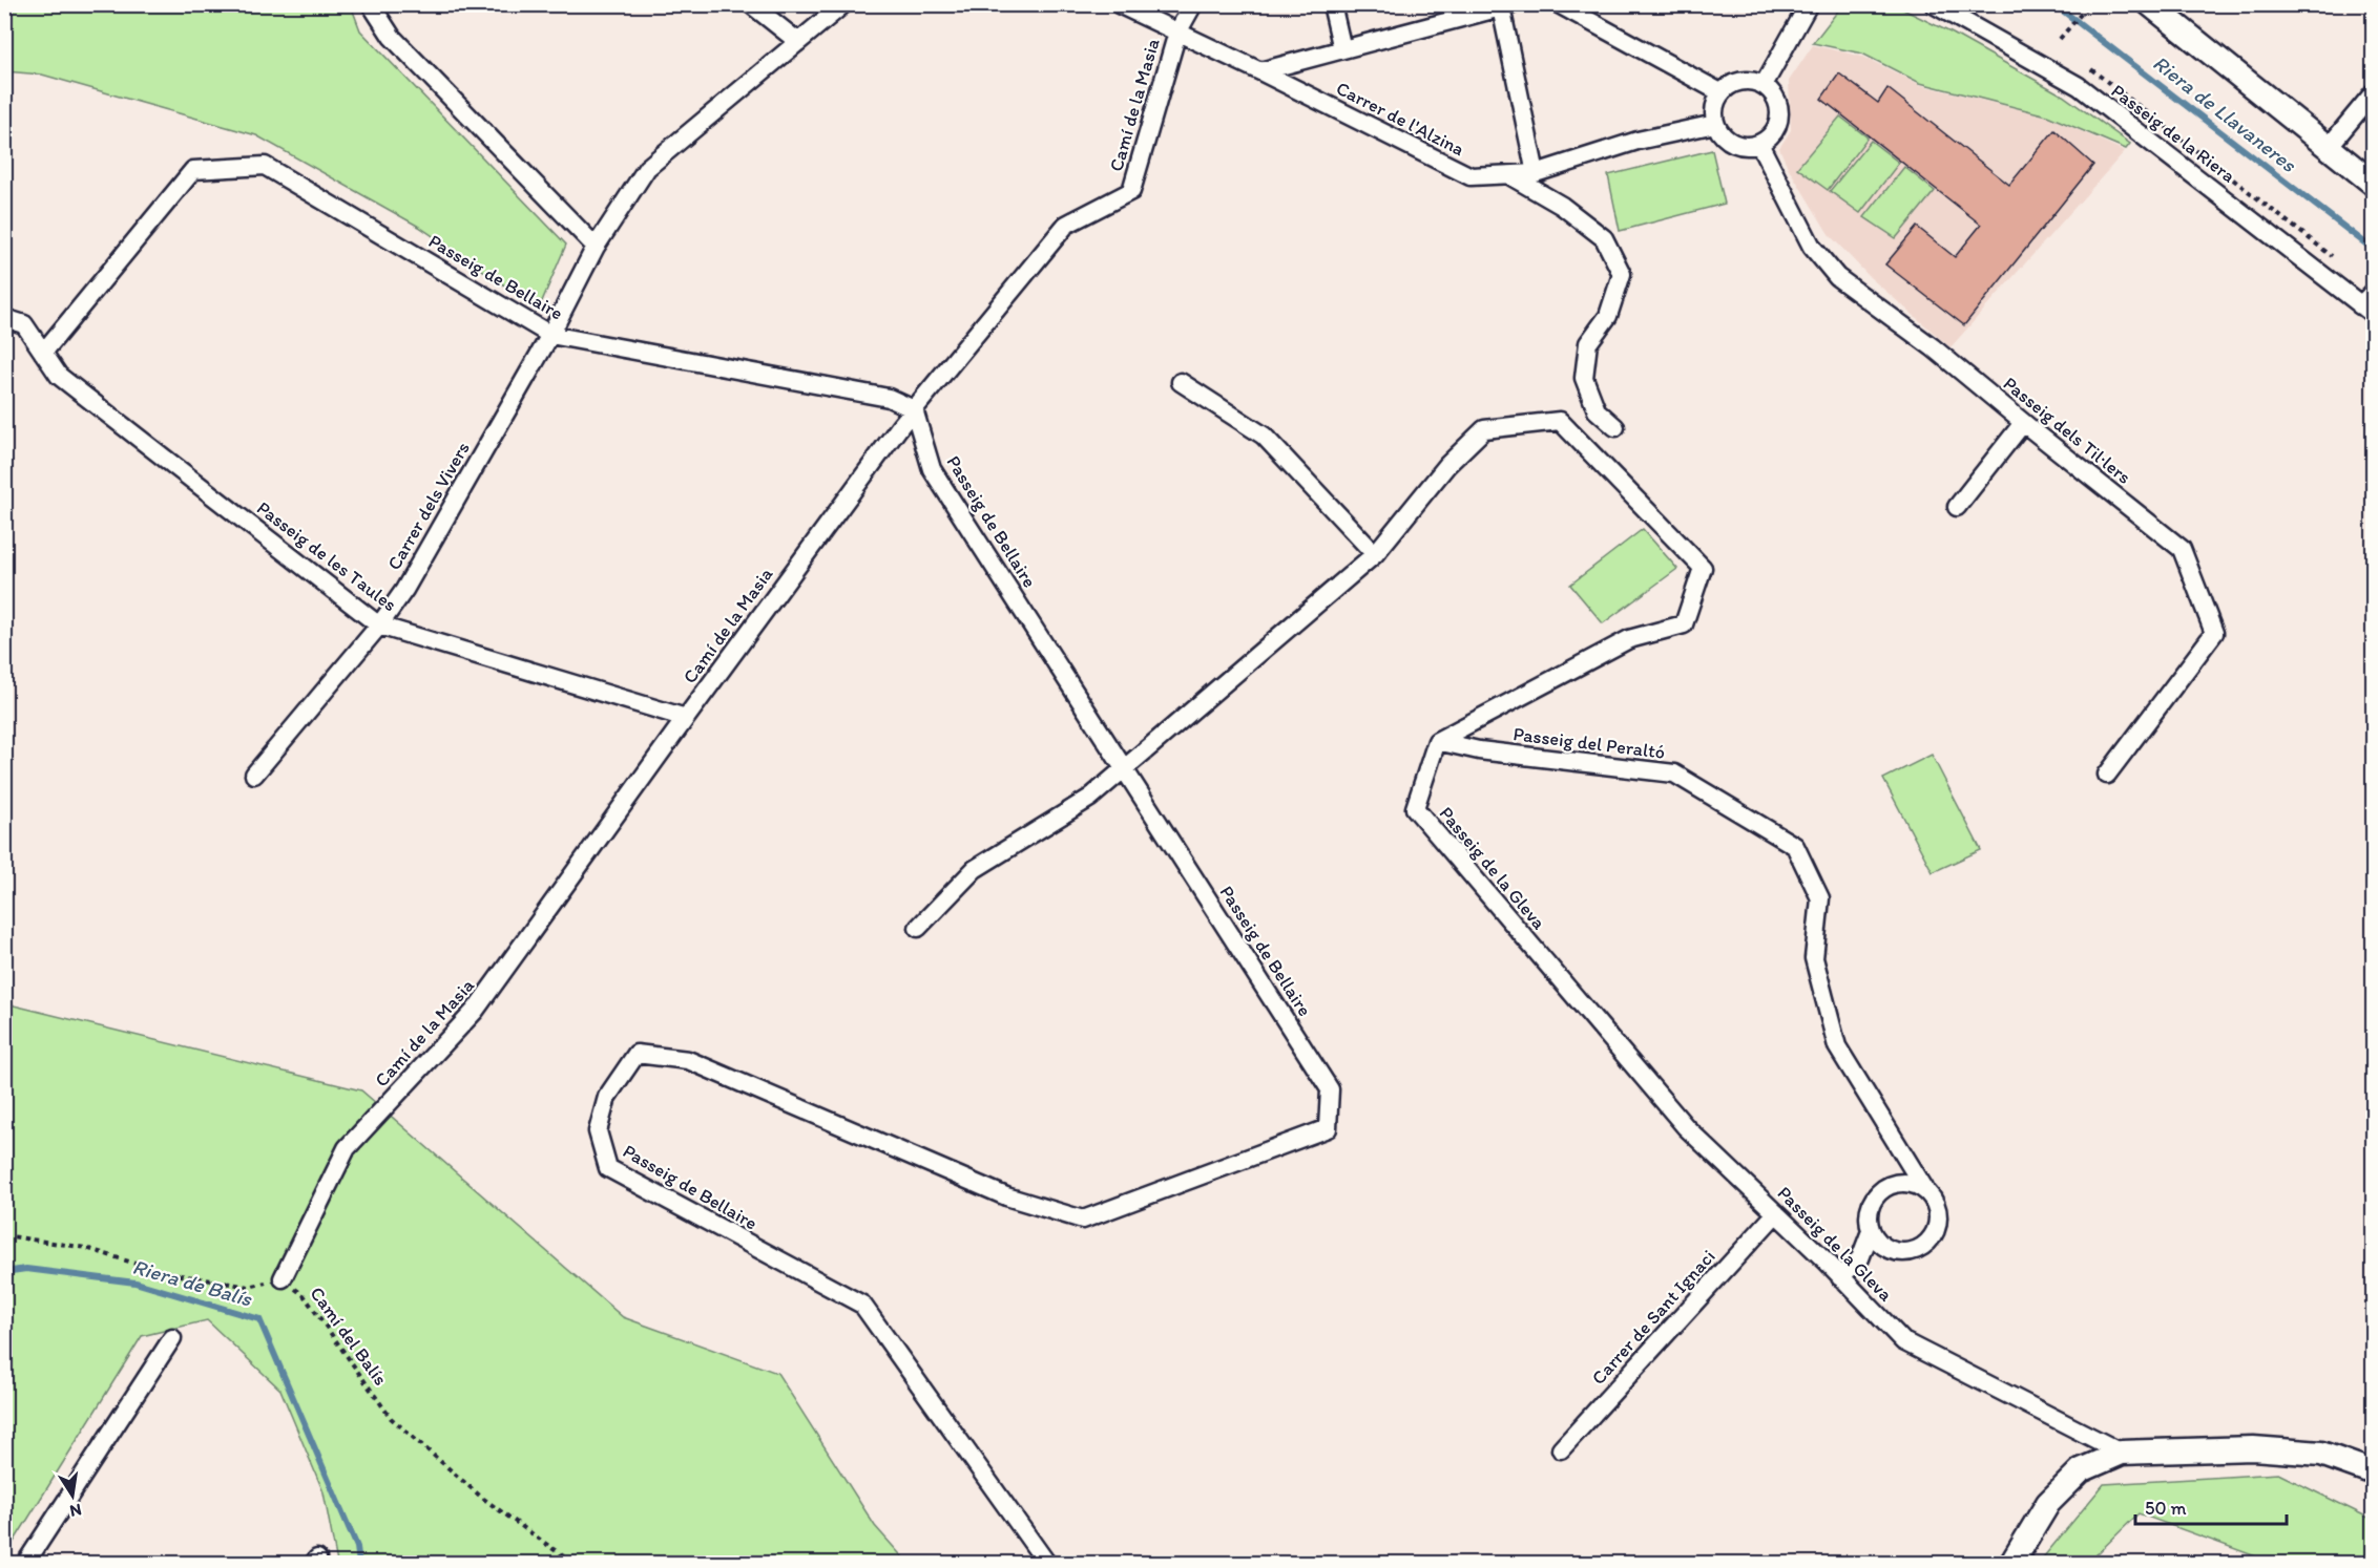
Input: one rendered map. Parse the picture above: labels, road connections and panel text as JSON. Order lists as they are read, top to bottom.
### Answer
{
  "streets": {
    "street": [
      "Camí de la Masia",
      "Carrer de l'Alzina",
      "Passeig de la Riera",
      "Passeig de Bellaire",
      "Passeig dels Til·lers",
      "Carrer dels Vivers",
      "Passeig de les Taules",
      "Passeig del Peraltó",
      "Passeig de la Gleva",
      "Carrer de Sant Ignaci"
    ],
    "path": ["Camí del Balís"]
  },
  "crossings": [
    ["Camí de la Masia", "Carrer de l'Alzina"],
    ["Camí de la Masia", "Passeig de Bellaire"],
    ["Camí de la Masia", "Passeig de les Taules"],
    ["Camí de la Masia", "Camí del Balís"],
    ["Carrer de l'Alzina", "Passeig dels Til·lers"],
    ["Passeig de Bellaire", "Carrer dels Vivers"],
    ["Passeig de Bellaire", "Passeig de les Taules"],
    ["Carrer dels Vivers", "Passeig de les Taules"],
    ["Passeig del Peraltó", "Passeig de la Gleva"],
    ["Passeig de la Gleva", "Carrer de Sant Ignaci"]
  ],
  "water": ["Riera de Llavaneres", "Riera de Balís"],
  "scale_bar": "50 m",
  "north": "bottom"
}
